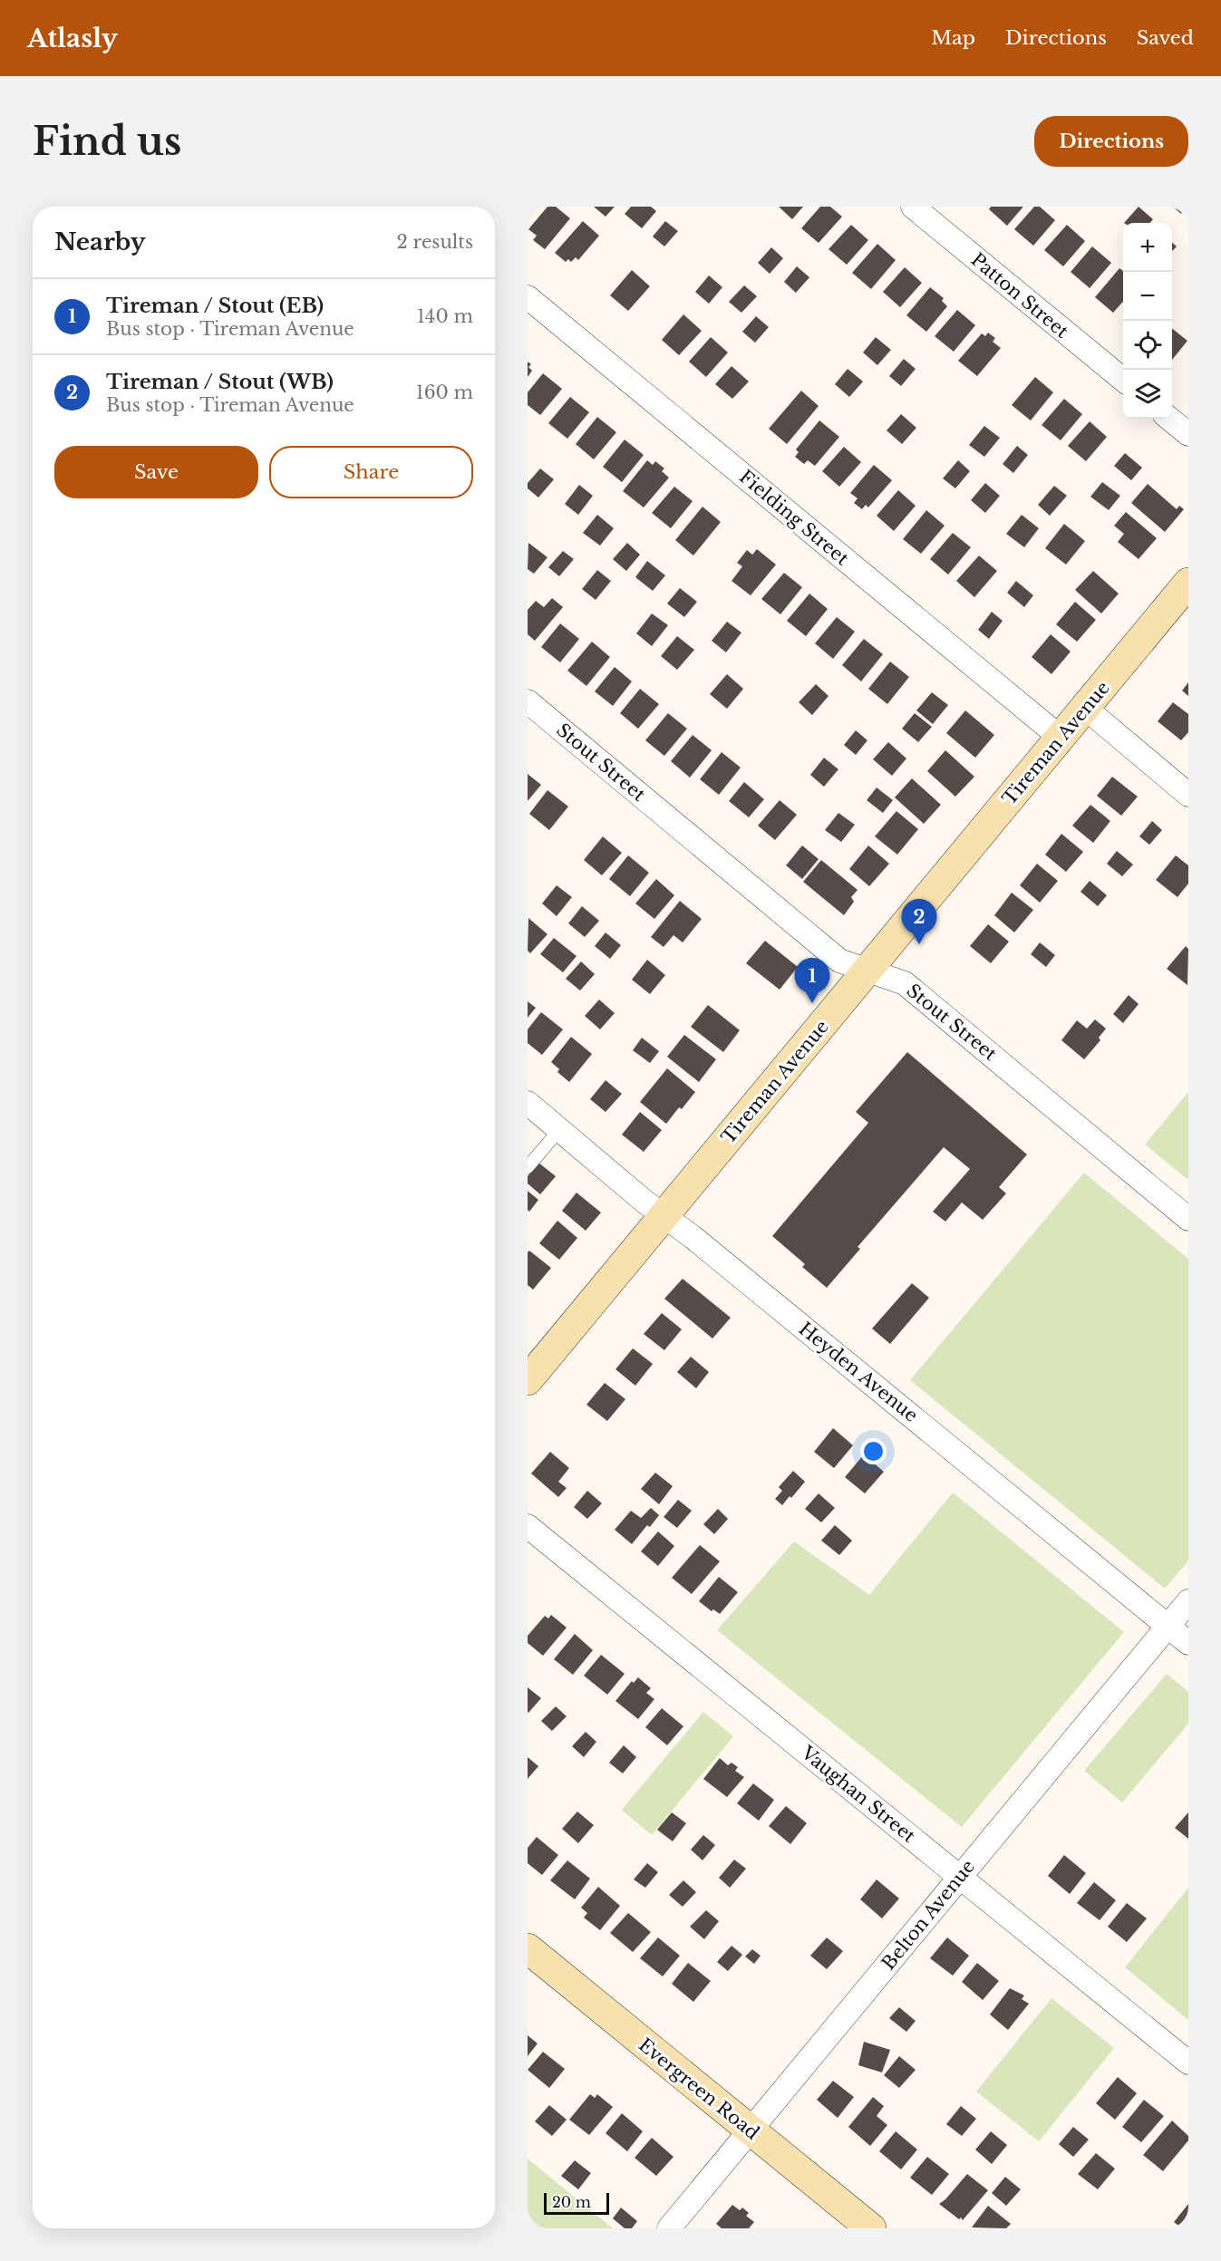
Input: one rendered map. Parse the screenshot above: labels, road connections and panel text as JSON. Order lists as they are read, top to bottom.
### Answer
{
  "streets": {
    "street": [
      "Patton Street",
      "Fielding Street",
      "Tireman Avenue",
      "Stout Street",
      "Heyden Avenue",
      "Vaughan Street",
      "Belton Avenue",
      "Evergreen Road"
    ]
  },
  "crossings": [
    ["Fielding Street", "Tireman Avenue"],
    ["Tireman Avenue", "Stout Street"],
    ["Tireman Avenue", "Heyden Avenue"],
    ["Heyden Avenue", "Belton Avenue"],
    ["Vaughan Street", "Belton Avenue"],
    ["Belton Avenue", "Evergreen Road"]
  ],
  "scale_bar": "20 m",
  "page": {
    "header": "Atlasly",
    "nav": ["Map", "Directions", "Saved"],
    "buttons": [
      "Directions",
      ["Save", "Share"]
    ],
    "title": "Find us",
    "heading": ["Nearby", "2 results"],
    "map_buttons": ["+", "−"],
    "list": [
      {
        "mark": "1",
        "name": "Tireman / Stout (EB)",
        "note": "Bus stop · Tireman Avenue",
        "value": "140 m"
      },
      {
        "mark": "2",
        "name": "Tireman / Stout (WB)",
        "note": "Bus stop · Tireman Avenue",
        "value": "160 m"
      }
    ],
    "pins": ["2", "1"],
    "scale": "20 m"
  }
}
